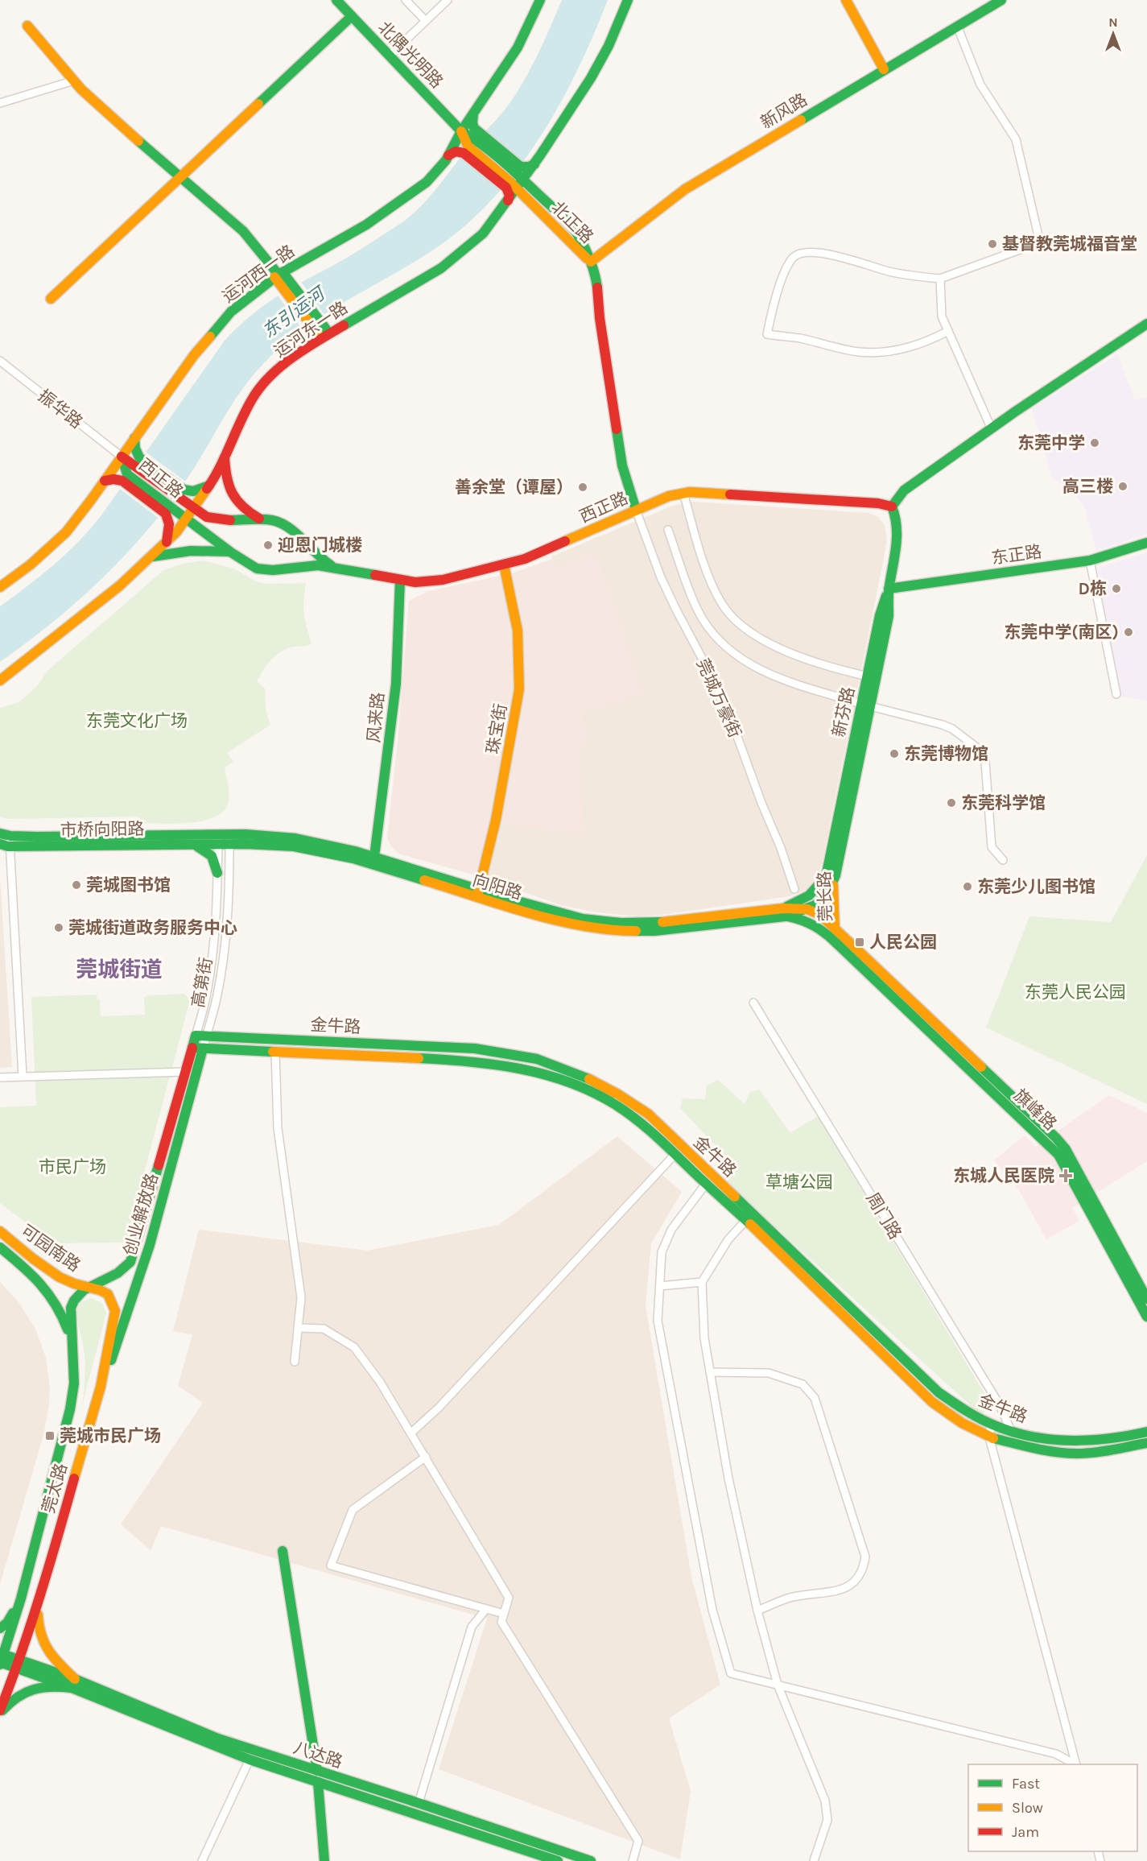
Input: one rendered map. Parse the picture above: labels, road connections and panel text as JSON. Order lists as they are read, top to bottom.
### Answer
{
  "streets": {
    "main road": [
      "北隅光明路",
      "新风路",
      "北正路",
      "运河西一路",
      "运河东一路",
      "西正路",
      "东正路",
      "新芬路",
      "风来路",
      "珠宝街",
      "市桥向阳路",
      "向阳路",
      "莞长路",
      "高第街",
      "金牛路",
      "旗峰路",
      "创业解放路",
      "可园南路",
      "莞太路",
      "八达路"
    ],
    "street": ["振华路", "莞城万豪街", "周门路"]
  },
  "crossings": [
    ["北隅光明路", "北正路"],
    ["北隅光明路", "运河西一路"],
    ["新风路", "北正路"],
    ["北正路", "运河东一路"],
    ["运河西一路", "振华路"],
    ["运河西一路", "西正路"],
    ["运河东一路", "西正路"],
    ["振华路", "西正路"],
    ["西正路", "莞城万豪街"],
    ["西正路", "新芬路"],
    ["西正路", "风来路"],
    ["西正路", "珠宝街"],
    ["东正路", "新芬路"],
    ["风来路", "向阳路"],
    ["珠宝街", "向阳路"],
    ["市桥向阳路", "向阳路"],
    ["向阳路", "高第街"],
    ["莞长路", "旗峰路"],
    ["高第街", "金牛路"],
    ["高第街", "创业解放路"],
    ["金牛路", "周门路"],
    ["创业解放路", "可园南路"],
    ["创业解放路", "莞太路"],
    ["可园南路", "莞太路"],
    ["莞太路", "八达路"]
  ],
  "districts": ["莞城街道"],
  "water": ["东引运河"],
  "parks": [
    "东莞文化广场",
    "东莞人民公园",
    "市民广场",
    "草塘公园"
  ],
  "places": {
    "other": [
      "基督教莞城福音堂",
      "东莞中学",
      "高三楼",
      "善余堂（谭屋）",
      "迎恩门城楼",
      "D栋",
      "东莞中学(南区)",
      "东莞博物馆",
      "东莞科学馆",
      "莞城图书馆",
      "东莞少儿图书馆",
      "莞城街道政务服务中心"
    ],
    "transit": ["人民公园", "莞城市民广场"],
    "health": ["东城人民医院"]
  },
  "legend": ["Fast", "Slow", "Jam"],
  "north": "top"
}
